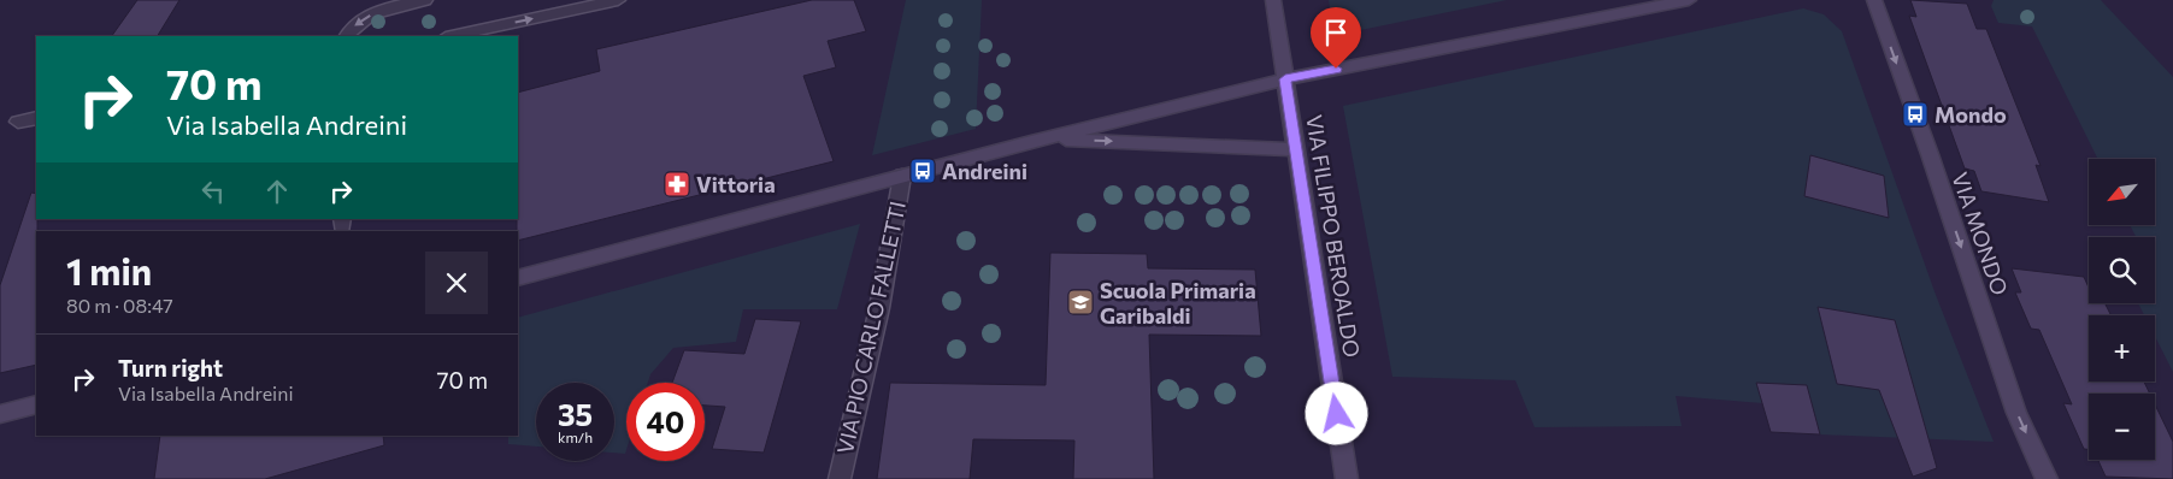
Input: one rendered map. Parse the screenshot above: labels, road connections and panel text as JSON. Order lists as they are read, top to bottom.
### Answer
{
  "streets": {
    "street": ["VIA MONDO", "VIA FILIPPO BEROALDO", "VIA PIO CARLO FALLETTI"]
  },
  "one_way": ["VIA MONDO"],
  "places": {
    "bus stop": ["Mondo", "Andreini"],
    "pharmacy": ["Vittoria"],
    "school or university": ["Scuola Primaria Garibaldi"]
  },
  "north": "bottom left",
  "page": {
    "turn": ["70 m", "Via Isabella Andreini"],
    "map_buttons": ["+", "−"],
    "heading": ["1 min", "80 m · 08:47"],
    "list": [
      {
        "name": "Turn right",
        "note": "Via Isabella Andreini",
        "value": "70 m"
      }
    ],
    "speed": "35 km/h",
    "limit": "40"
  }
}
